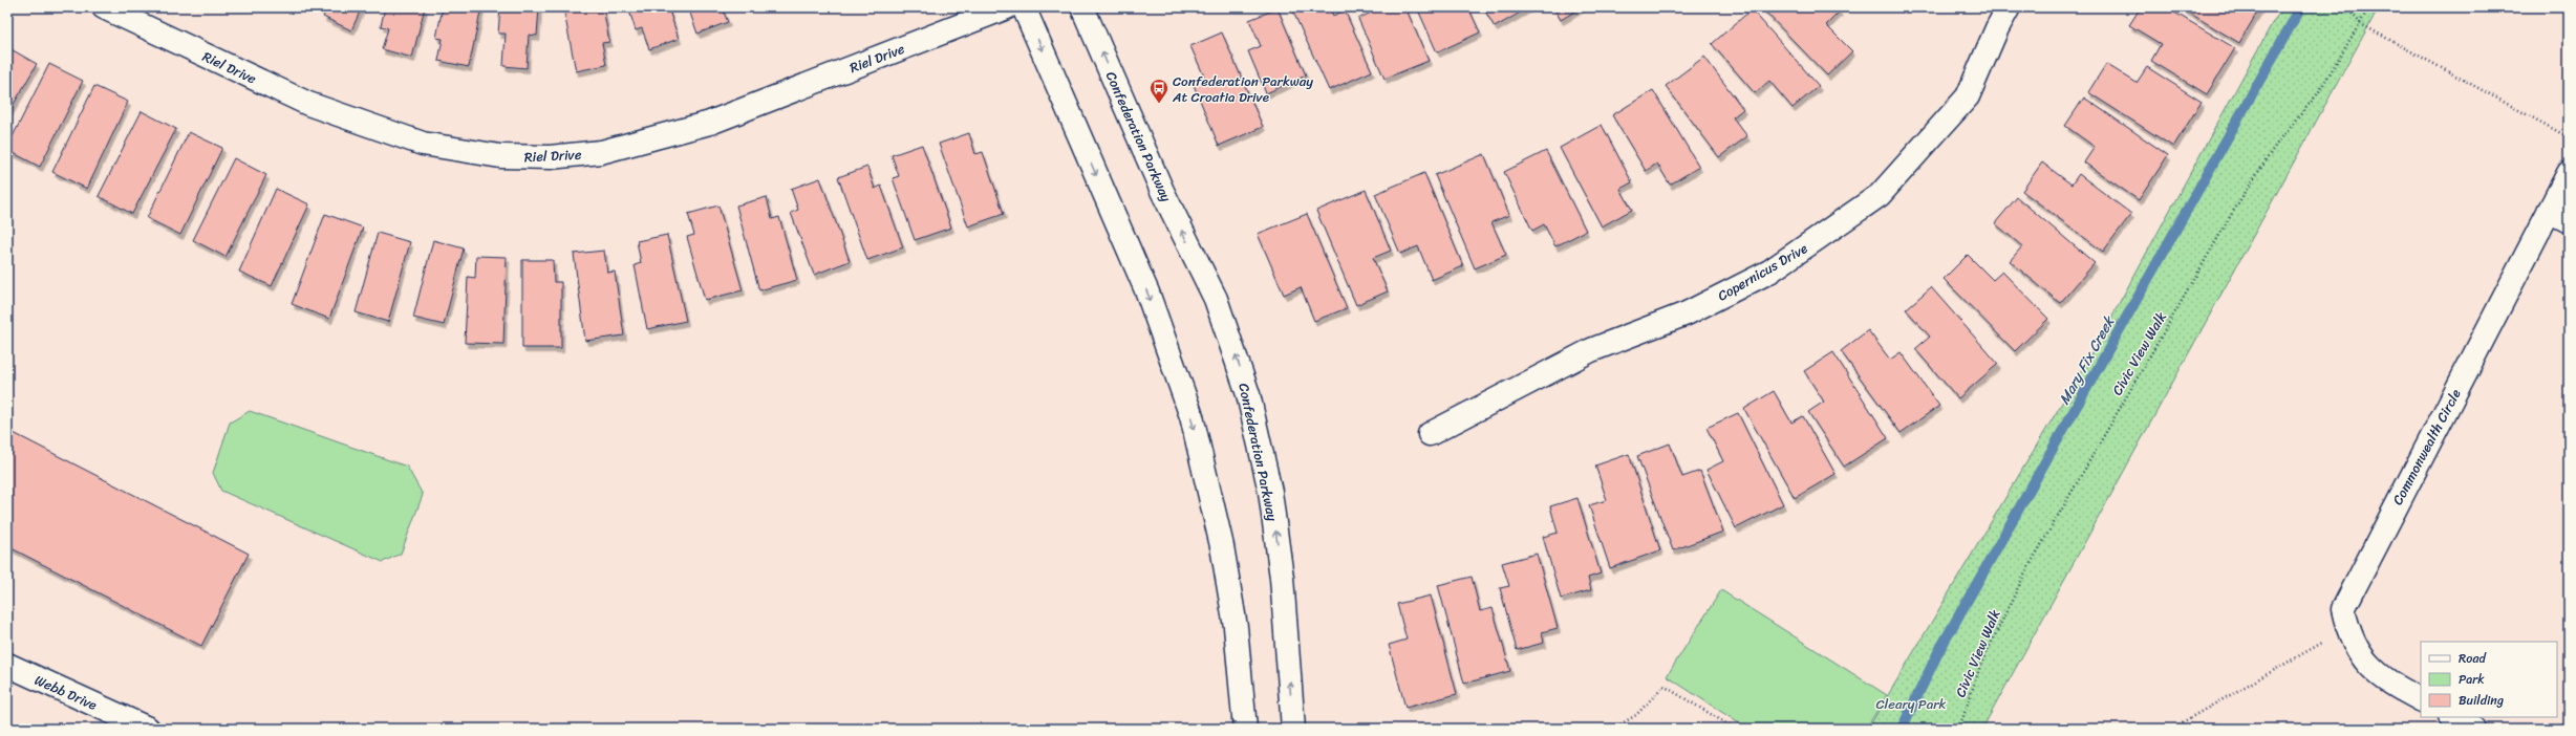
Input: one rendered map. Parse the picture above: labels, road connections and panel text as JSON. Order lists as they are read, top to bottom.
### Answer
{
  "streets": {
    "street": [
      "Riel Drive",
      "Confederation Parkway",
      "Copernicus Drive",
      "Commonwealth Circle",
      "Webb Drive"
    ],
    "path": ["Civic View Walk"]
  },
  "water": ["Mary Fix Creek"],
  "parks": ["Cleary Park"],
  "places": {
    "bus stop": ["Confederation Parkway At Croatia Drive"]
  },
  "legend": ["Road", "Park", "Building"]
}
